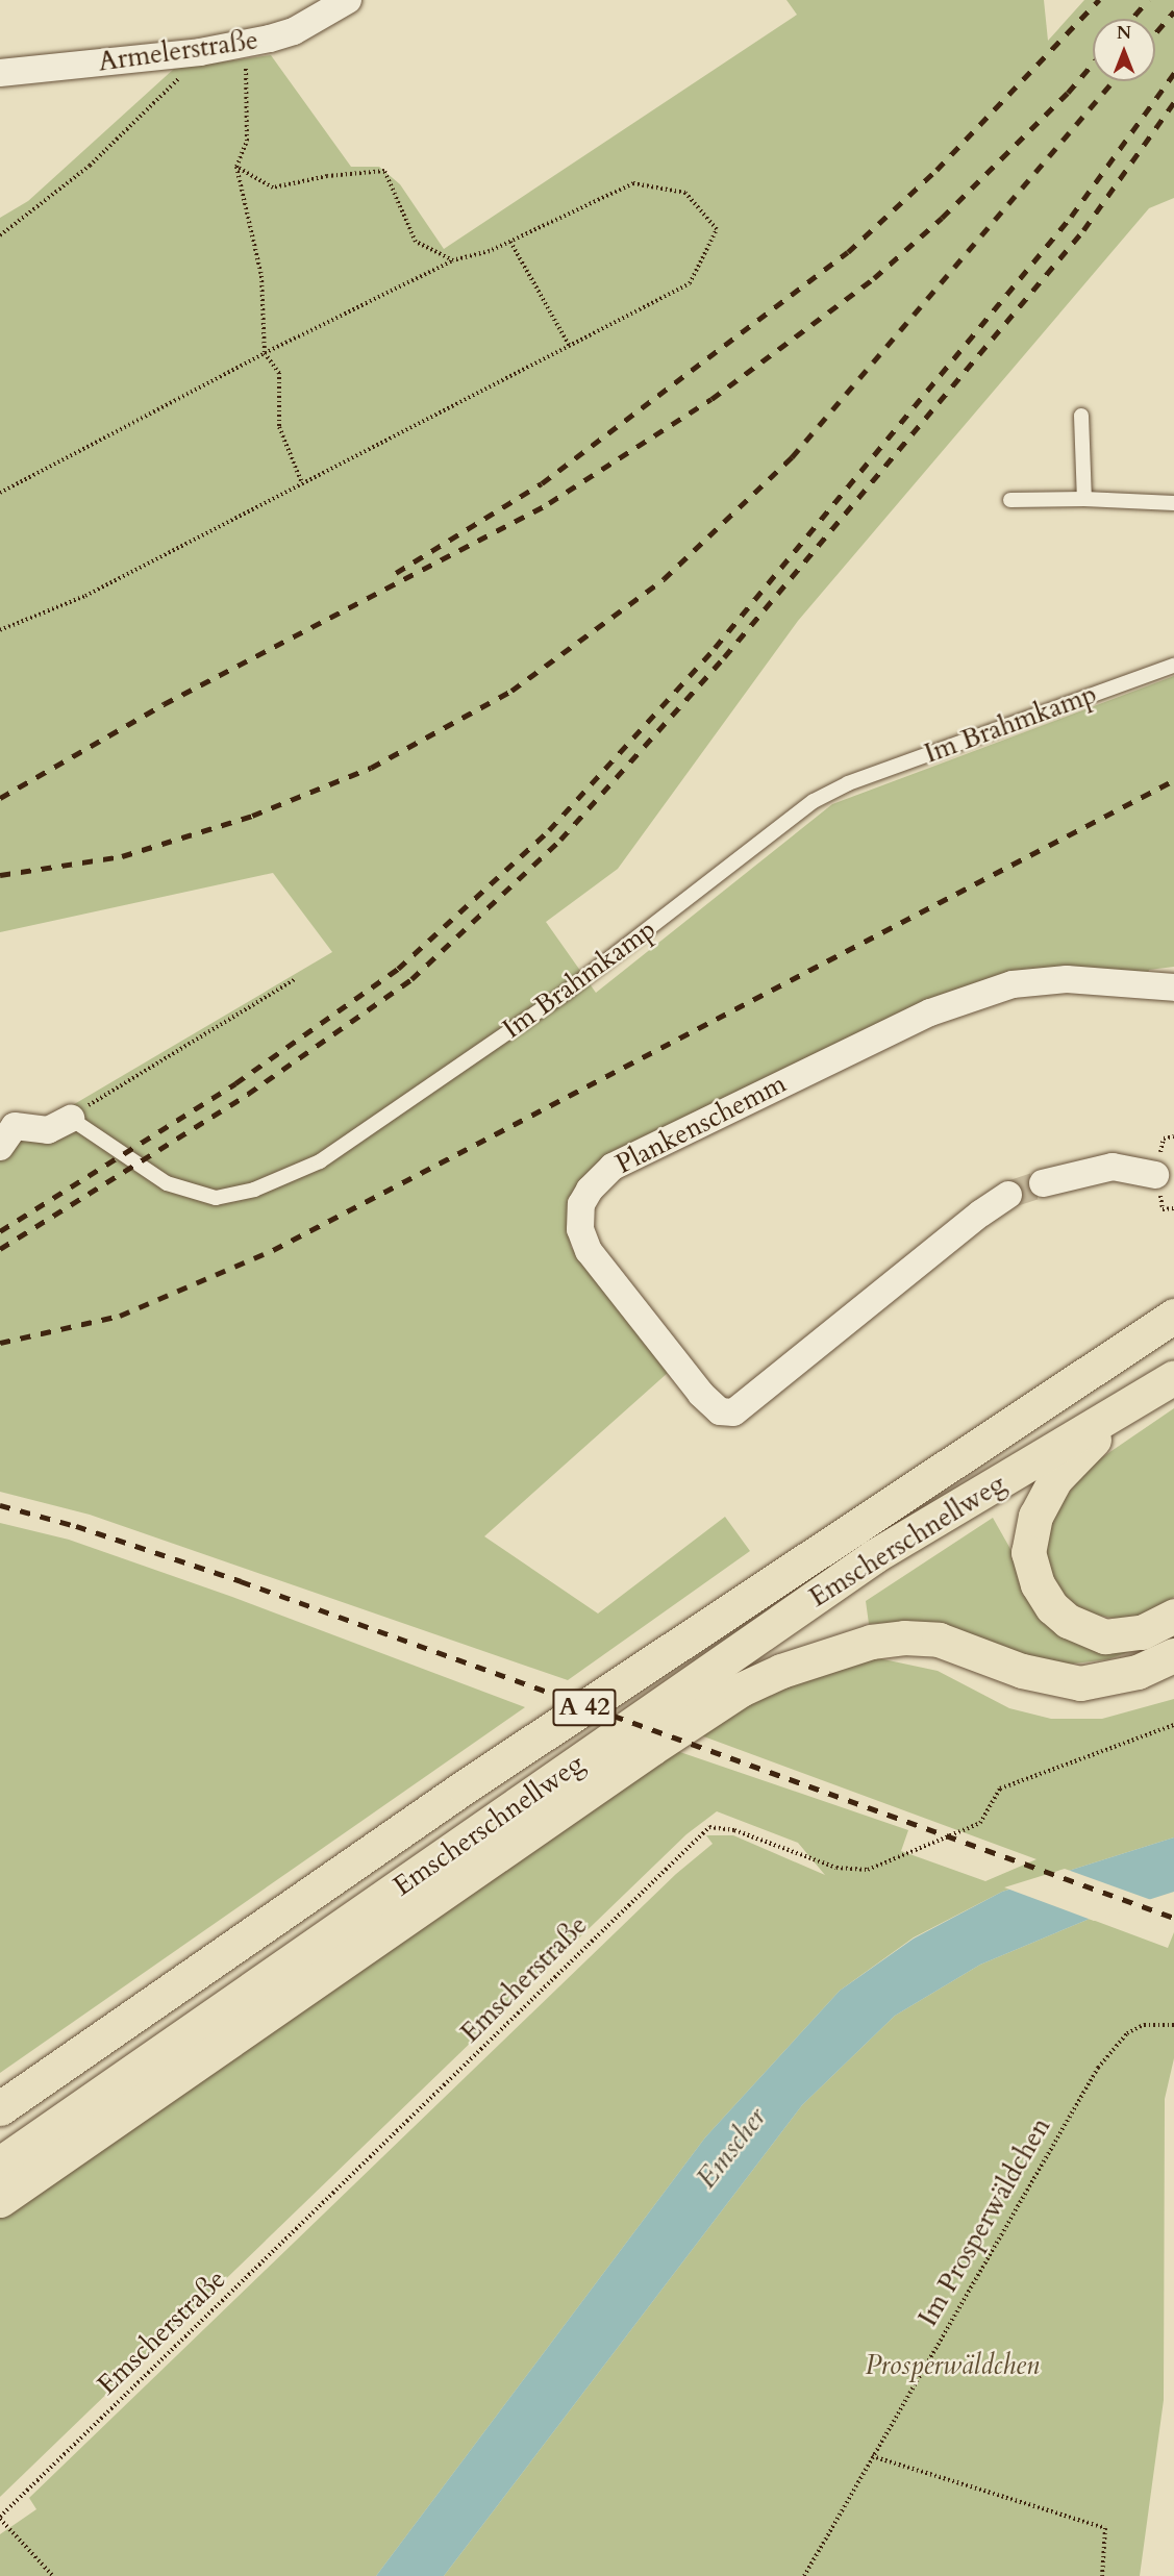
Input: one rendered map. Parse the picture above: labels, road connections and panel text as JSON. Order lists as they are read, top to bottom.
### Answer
{
  "streets": {
    "highway": ["Emscherschnellweg", "A 42"],
    "street": ["Armelerstraße", "Plankenschemm"],
    "lane": ["Im Brahmkamp"],
    "path": ["Emscherstraße", "Im Prosperwäldchen"]
  },
  "water": ["Emscher"],
  "parks": ["Prosperwäldchen"],
  "north": "top"
}
